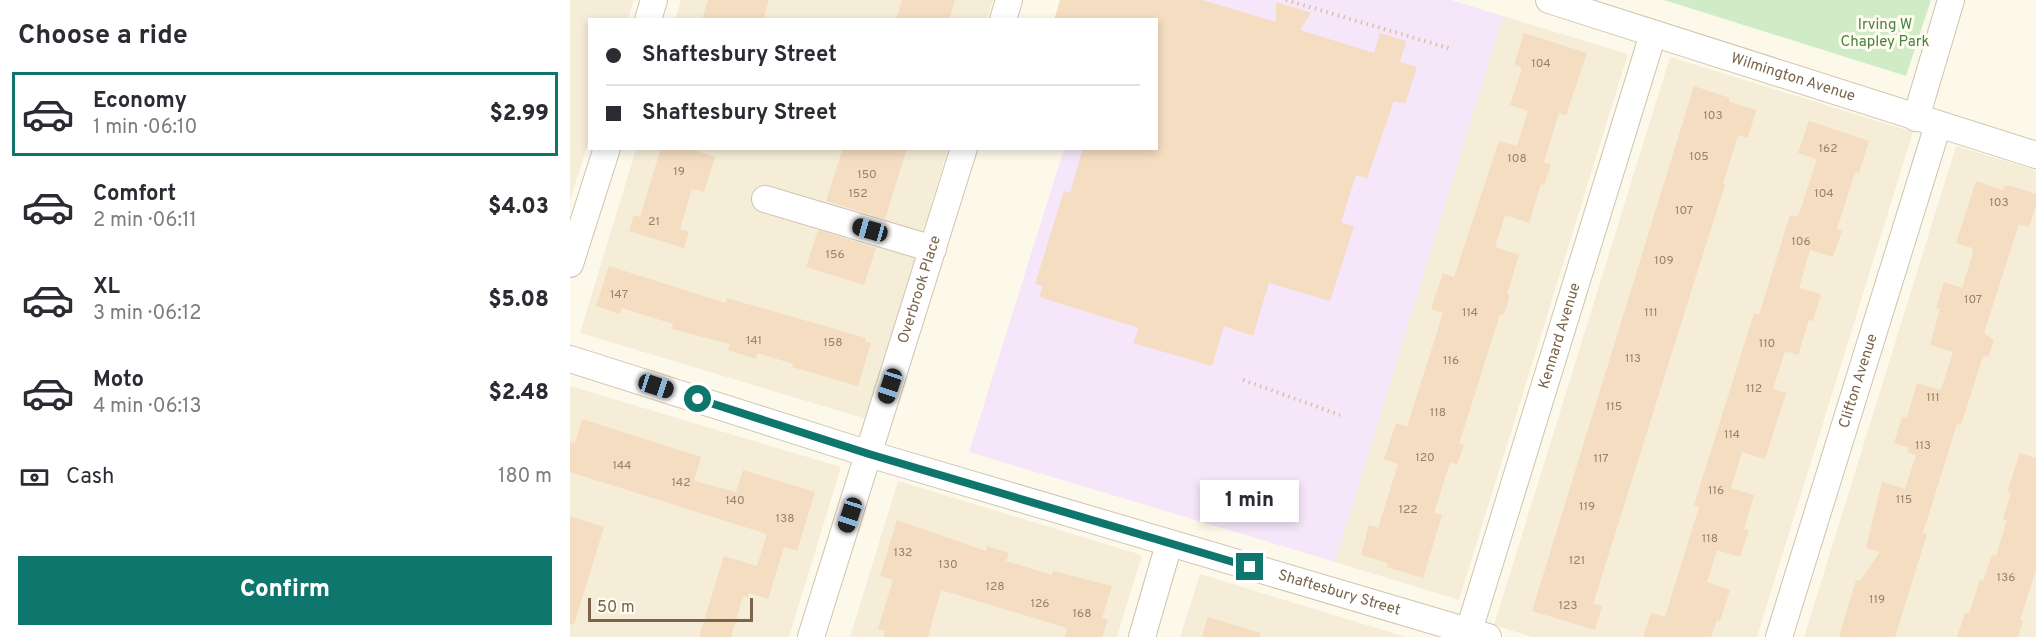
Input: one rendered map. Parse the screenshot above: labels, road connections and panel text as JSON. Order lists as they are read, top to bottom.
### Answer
{
  "streets": {
    "street": [
      "Wilmington Avenue",
      "Overbrook Place",
      "Kennard Avenue",
      "Clifton Avenue",
      "Shaftesbury Street"
    ]
  },
  "crossings": [
    ["Wilmington Avenue", "Kennard Avenue"],
    ["Wilmington Avenue", "Clifton Avenue"],
    ["Overbrook Place", "Shaftesbury Street"],
    ["Kennard Avenue", "Shaftesbury Street"]
  ],
  "parks": ["Irving W Chapley Park"],
  "house_numbers": [
    "104",
    "103",
    "162",
    "105",
    "108",
    "19",
    "150",
    "152",
    "104",
    "103",
    "107",
    "21",
    "106",
    "156",
    "109",
    "147",
    "107",
    "114",
    "111",
    "141",
    "158",
    "110",
    "113",
    "116",
    "112",
    "111",
    "115",
    "118",
    "114",
    "113",
    "120",
    "117",
    "144",
    "142",
    "116",
    "115",
    "140",
    "119",
    "122",
    "138",
    "118",
    "132",
    "121",
    "130",
    "136",
    "128",
    "119",
    "126",
    "123",
    "168"
  ],
  "scale_bar": "50 m",
  "page": {
    "heading": "Choose a ride",
    "banner": ["Shaftesbury Street", "Shaftesbury Street"],
    "list": [
      {
        "name": "Economy",
        "note": "1 min · 06:10",
        "value": "$2.99"
      },
      {
        "name": "Comfort",
        "note": "2 min · 06:11",
        "value": "$4.03"
      },
      {
        "name": "XL",
        "note": "3 min · 06:12",
        "value": "$5.08"
      },
      {
        "name": "Moto",
        "note": "4 min · 06:13",
        "value": "$2.48"
      }
    ],
    "pay": ["Cash", "180 m"],
    "bubble": "1 min",
    "buttons": "Confirm",
    "scale": "50 m"
  }
}
